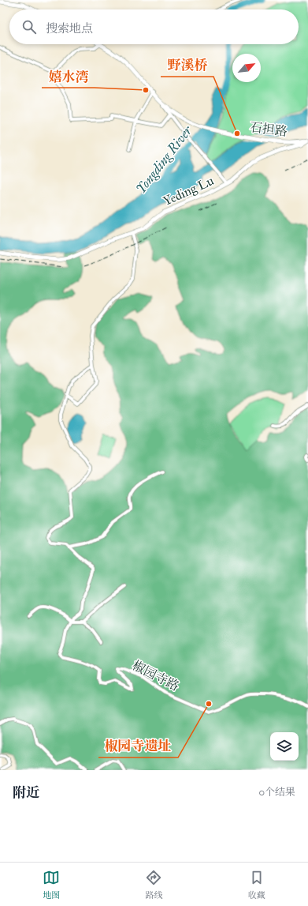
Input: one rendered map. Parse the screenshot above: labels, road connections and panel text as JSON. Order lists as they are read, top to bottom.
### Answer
{
  "streets": {
    "main road": ["石担路", "Yeding Lu"],
    "street": ["椒园寺路"]
  },
  "crossings": [
    ["石担路", "Yeding Lu"]
  ],
  "water": ["Yongding River"],
  "places": ["嬉水湾", "野溪桥", "椒园寺遗址"],
  "north": "top right",
  "page": {
    "search": "搜索地点",
    "heading": ["附近", "0个结果"],
    "nav": ["地图", "路线", "收藏"]
  }
}
